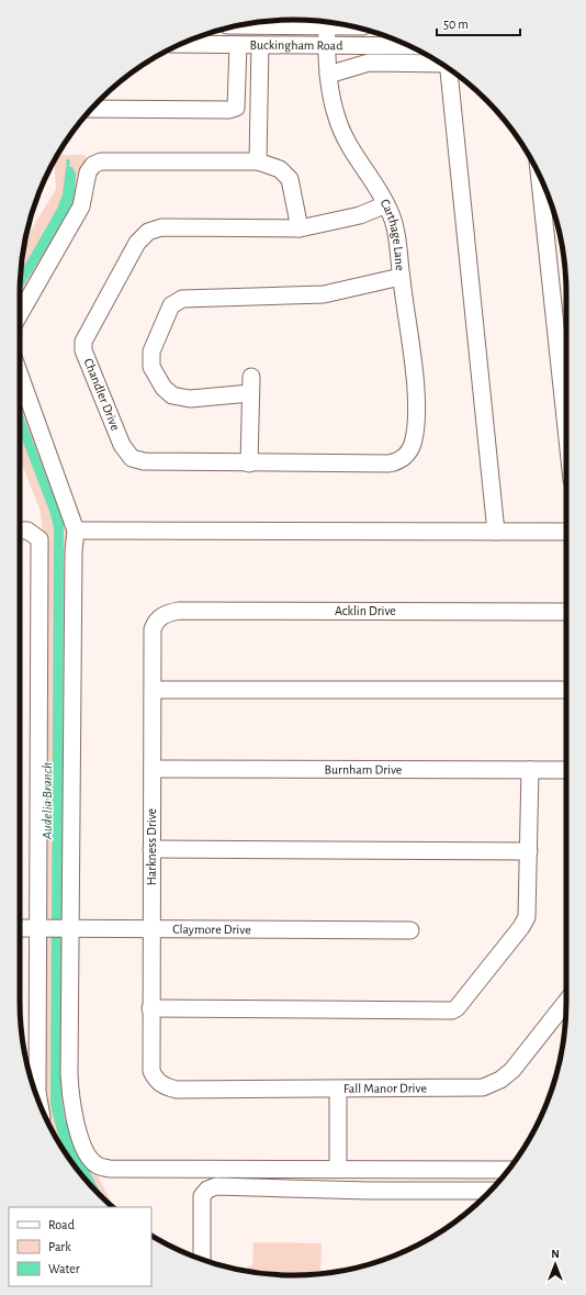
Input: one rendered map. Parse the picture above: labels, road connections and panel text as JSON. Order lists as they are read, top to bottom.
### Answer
{
  "streets": {
    "street": [
      "Buckingham Road",
      "Carthage Lane",
      "Chandler Drive",
      "Acklin Drive",
      "Burnham Drive",
      "Harkness Drive",
      "Claymore Drive",
      "Fall Manor Drive"
    ]
  },
  "crossings": [
    ["Buckingham Road", "Carthage Lane"],
    ["Carthage Lane", "Chandler Drive"],
    ["Acklin Drive", "Harkness Drive"],
    ["Burnham Drive", "Harkness Drive"],
    ["Harkness Drive", "Claymore Drive"],
    ["Harkness Drive", "Fall Manor Drive"]
  ],
  "water": ["Audelia Branch"],
  "legend": ["Road", "Park", "Water"],
  "scale_bar": "50 m",
  "north": "top"
}
